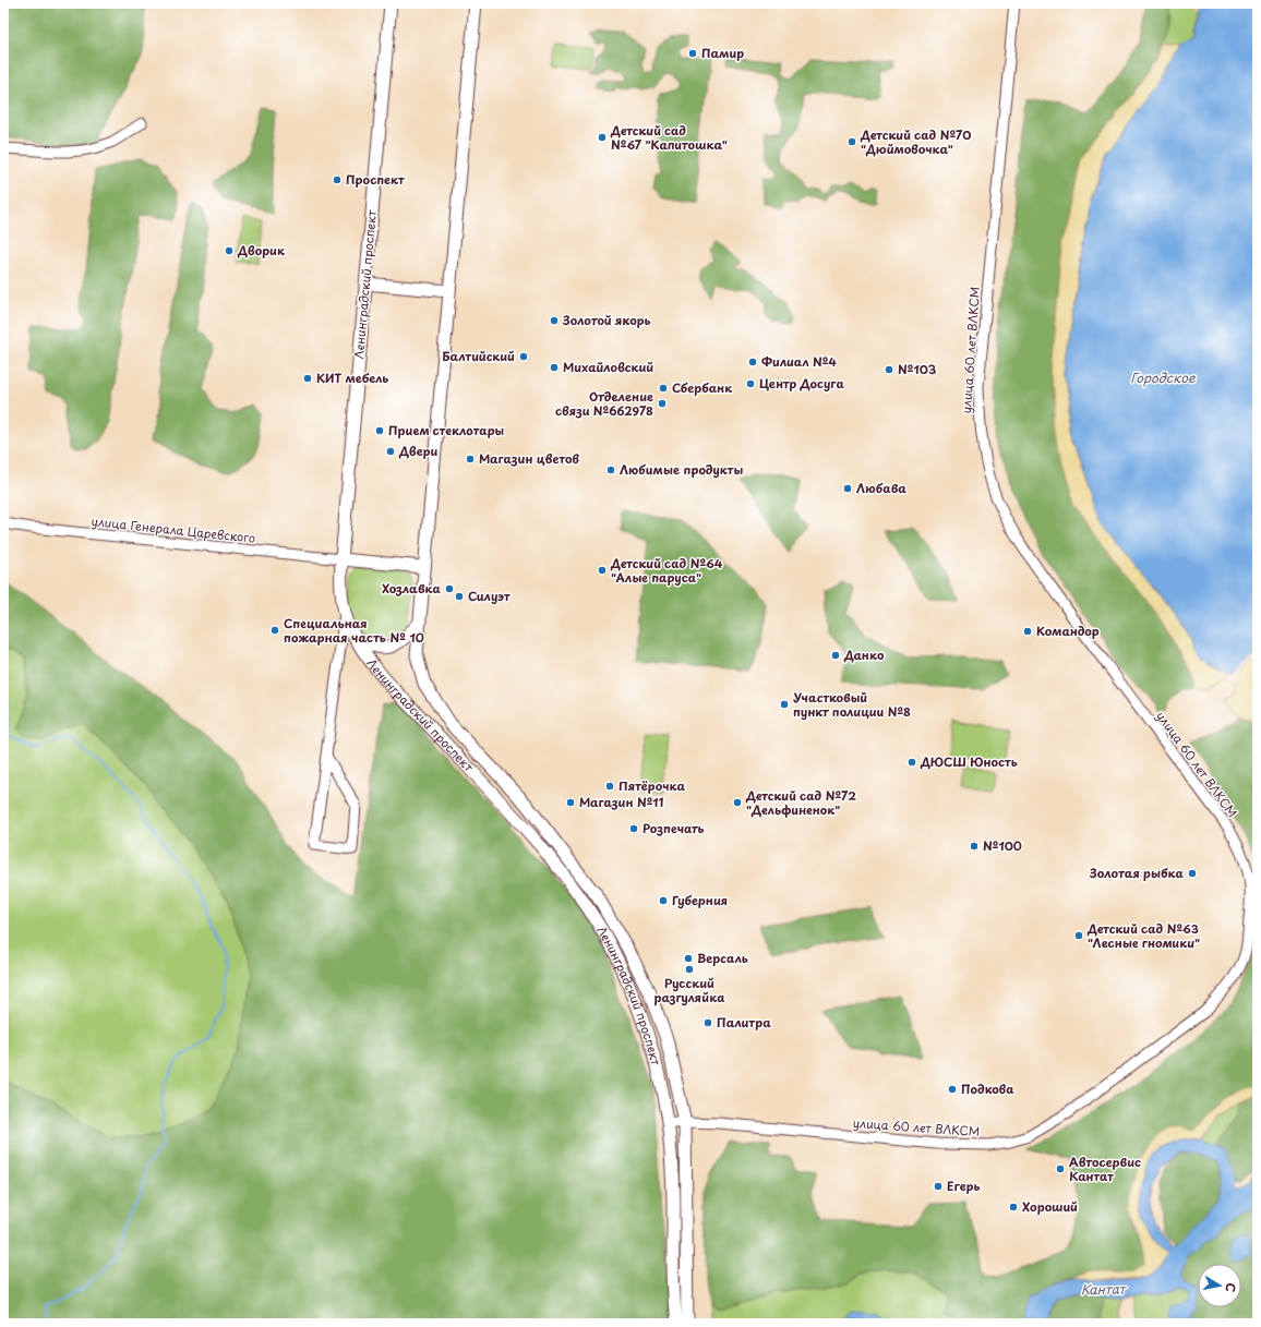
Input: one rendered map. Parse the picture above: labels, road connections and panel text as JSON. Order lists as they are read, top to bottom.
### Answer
{
  "streets": {
    "main road": ["Ленинградский проспект"],
    "street": ["улица 60 лет ВЛКСМ", "улица Генерала Царевского"]
  },
  "crossings": [
    ["Ленинградский проспект", "улица 60 лет ВЛКСМ"],
    ["Ленинградский проспект", "улица Генерала Царевского"]
  ],
  "water": ["Городское", "Кантат"],
  "places": [
    "Памир",
    "Детский сад №67 \"Капитошка\"",
    "Детский сад №70 \"Дюймовочка\"",
    "Проспект",
    "Дворик",
    "Золотой якорь",
    "Балтийский",
    "Филиал №4",
    "Михайловский",
    "№103",
    "КИТ мебель",
    "Центр Досуга",
    "Сбербанк",
    "Отделение связи №662978",
    "Прием стеклотары",
    "Двери",
    "Магазин цветов",
    "Любимые продукты",
    "Любава",
    "Детский сад №64 \"Алые паруса\"",
    "Хозлавка",
    "Силуэт",
    "Специальная пожарная часть № 10",
    "Командор",
    "Данко",
    "Участковый пункт полиции №8",
    "ДЮСШ Юность",
    "Пятёрочка",
    "Магазин №11",
    "Детский сад №72 \"Дельфиненок\"",
    "Розпечать",
    "№100",
    "Золотая рыбка",
    "Губерния",
    "Детский сад №63 \"Лесные гномики\"",
    "Версаль",
    "Русский разгуляйка",
    "Палитра",
    "Подкова",
    "Автосервис Кантат",
    "Егерь",
    "Хороший"
  ],
  "north": "right"
}
